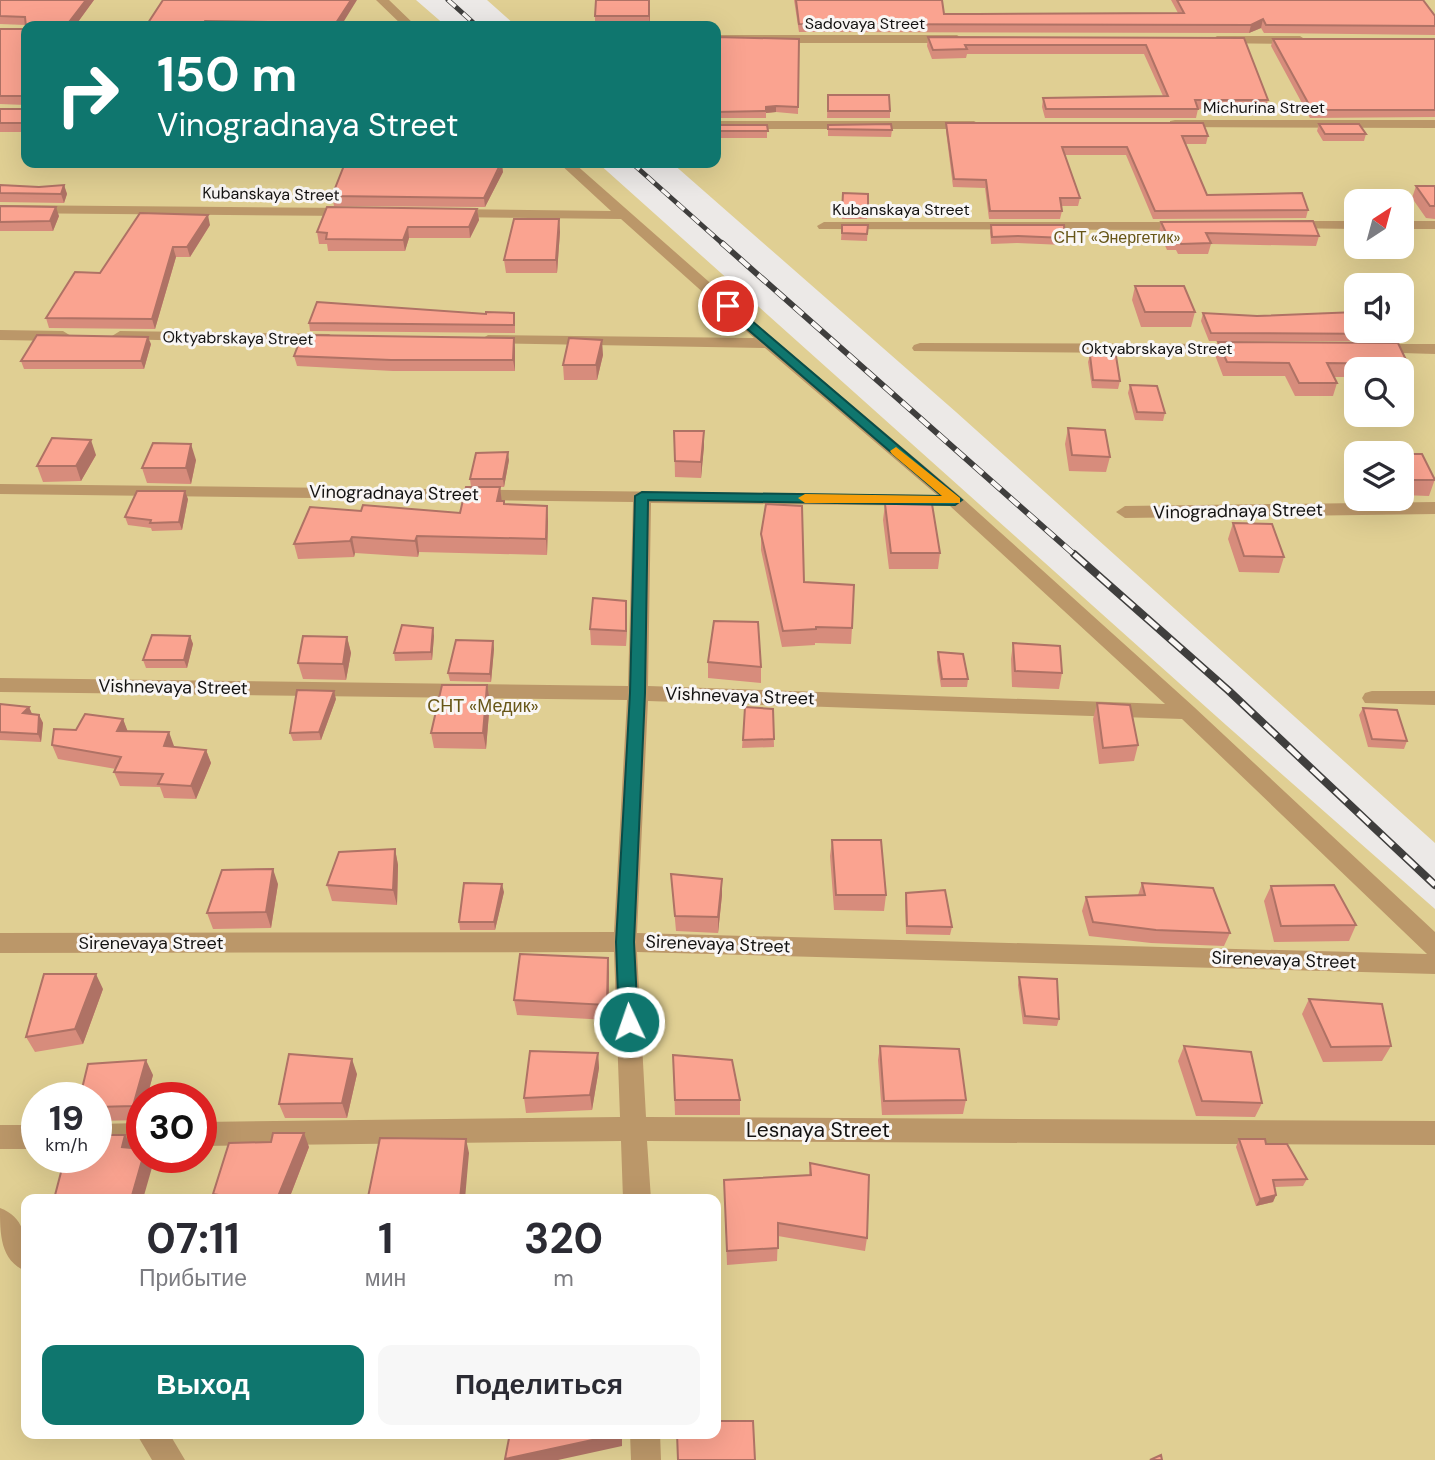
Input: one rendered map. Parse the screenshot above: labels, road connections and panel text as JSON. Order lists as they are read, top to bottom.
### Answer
{
  "streets": {
    "street": [
      "Sadovaya Street",
      "Michurina Street",
      "Kubanskaya Street",
      "Oktyabrskaya Street",
      "Vinogradnaya Street",
      "Vishnevaya Street",
      "Sirenevaya Street",
      "Lesnaya Street"
    ]
  },
  "parks": ["СНТ «Энергетик»", "СНТ «Медик»"],
  "north": "top right",
  "page": {
    "turn": ["150 m", "Vinogradnaya Street"],
    "speed": "19 km/h",
    "limit": "30",
    "eta": [
      "07:11",
      "Прибытие",
      "1",
      "мин",
      "320",
      "m"
    ],
    "buttons": ["Выход", "Поделиться"]
  }
}
